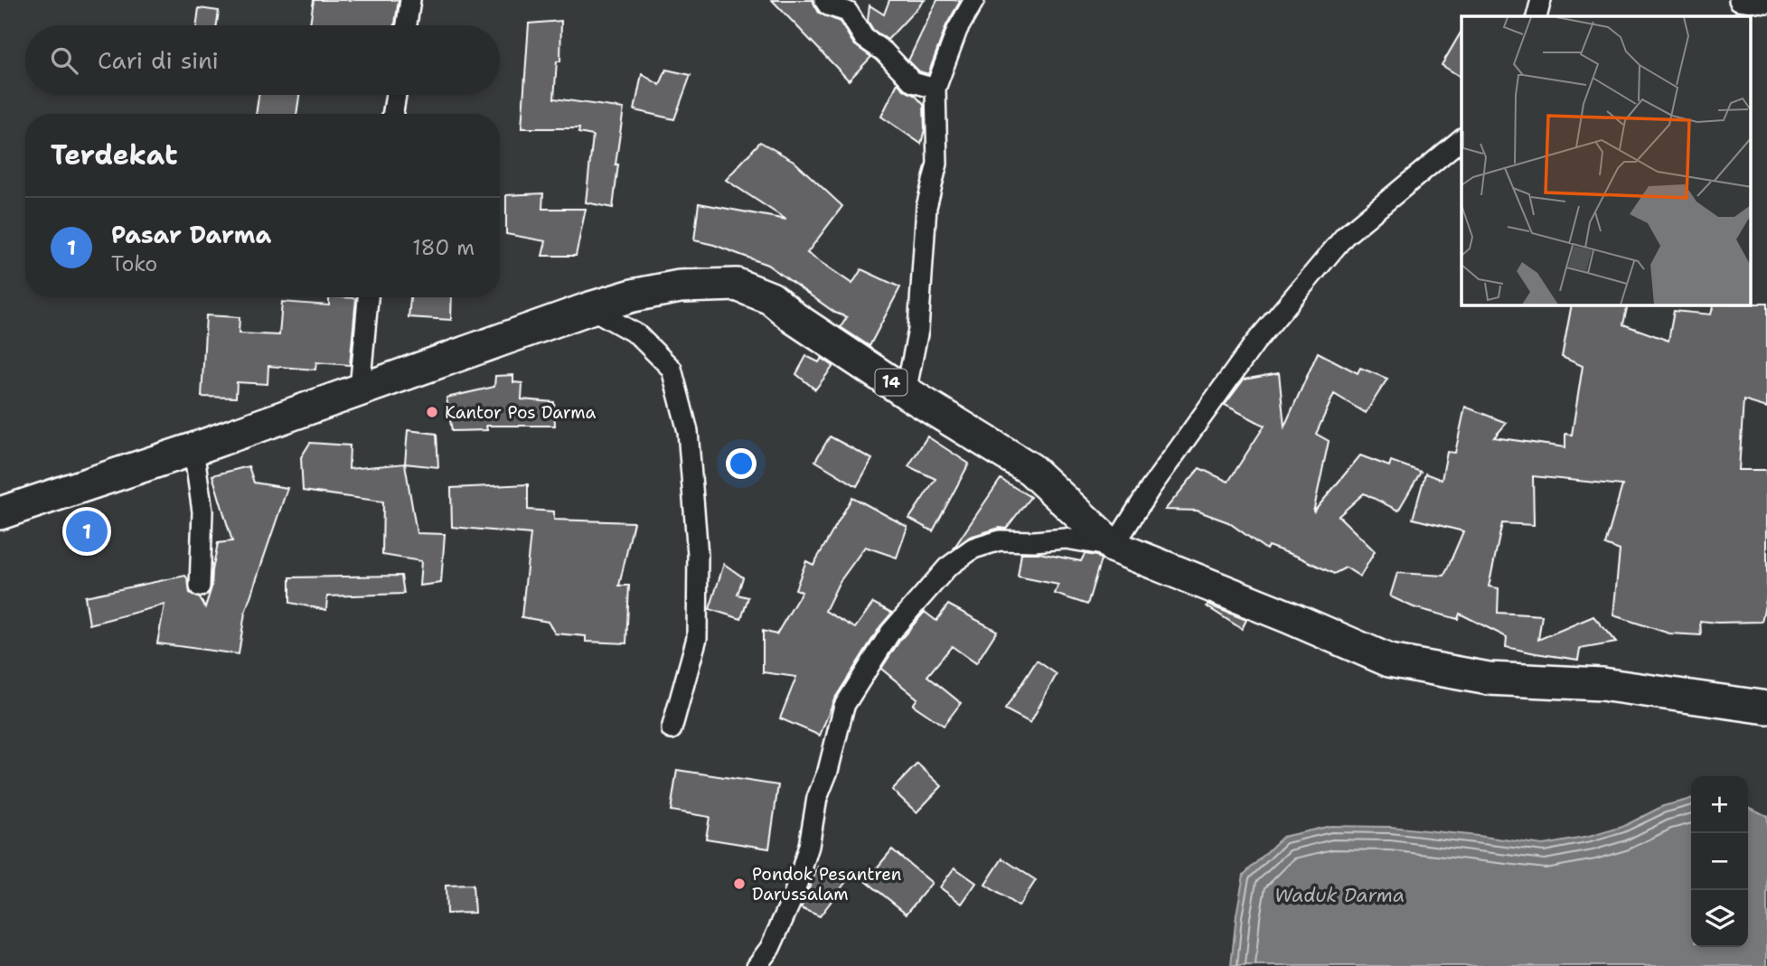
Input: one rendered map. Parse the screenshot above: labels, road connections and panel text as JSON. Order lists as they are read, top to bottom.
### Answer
{
  "streets": {
    "highway": ["14"]
  },
  "water": ["Waduk Darma"],
  "places": ["Kantor Pos Darma", "Pondok Pesantren Darussalam"],
  "page": {
    "search": "Cari di sini",
    "heading": "Terdekat",
    "list": [
      {
        "mark": "1",
        "name": "Pasar Darma",
        "note": "Toko",
        "value": "180 m"
      }
    ],
    "pins": "1",
    "map_buttons": ["+", "−"]
  }
}
